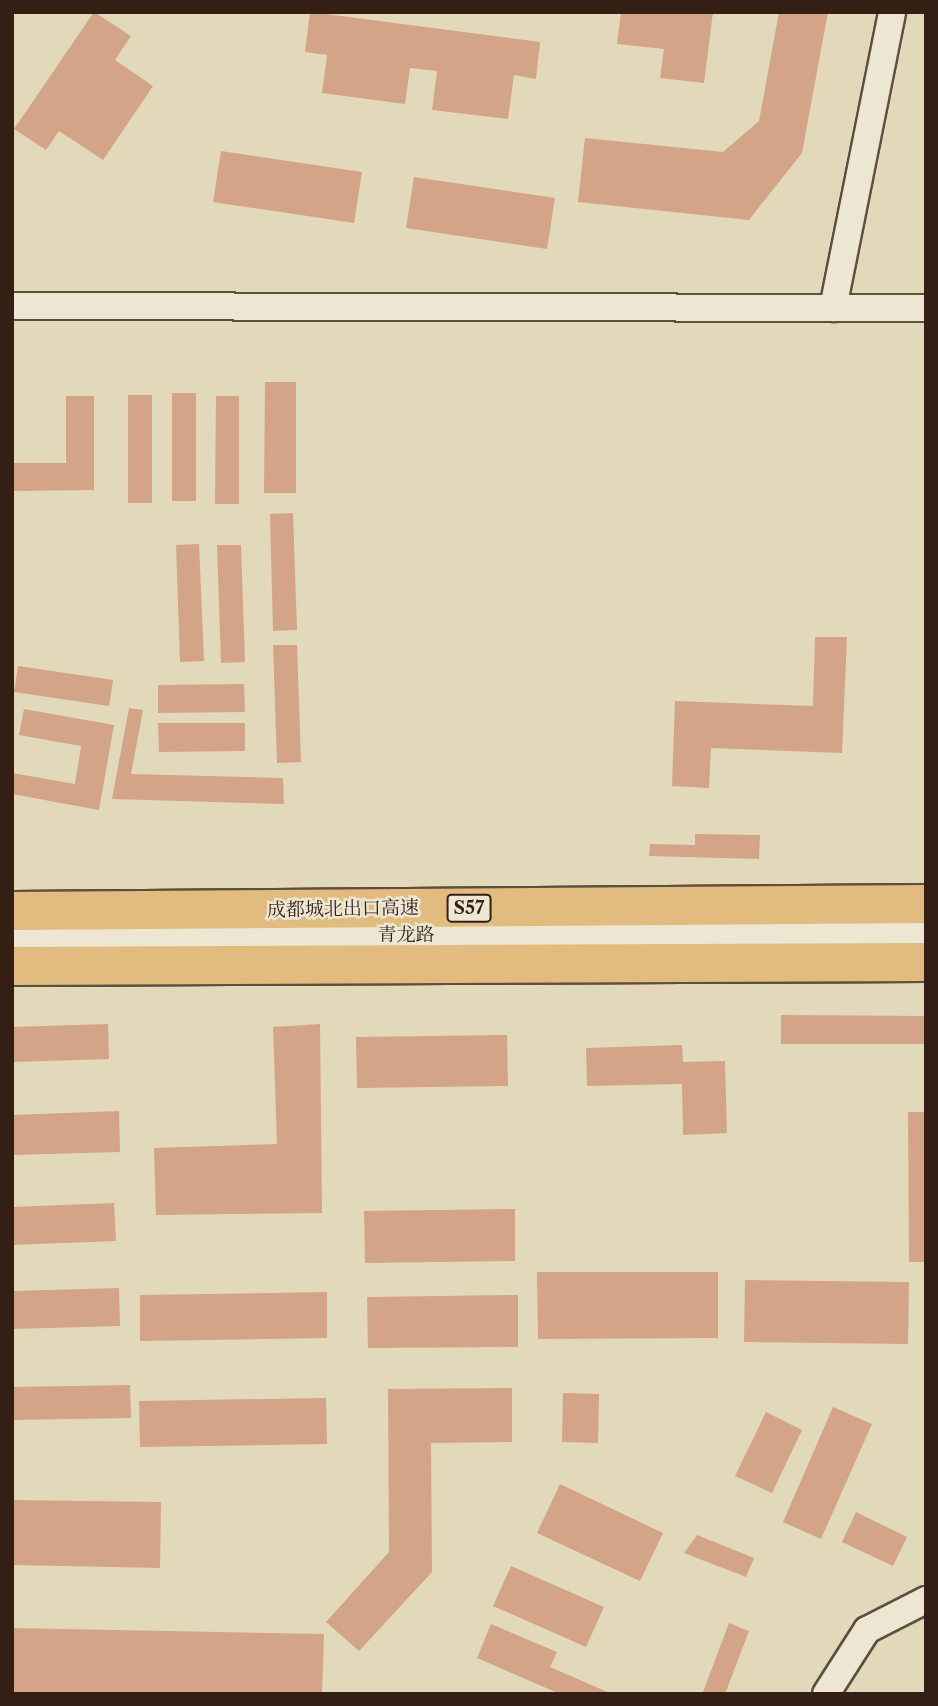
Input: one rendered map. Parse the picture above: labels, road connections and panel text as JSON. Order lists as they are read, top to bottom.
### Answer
{
  "streets": {
    "highway": ["S57", "成都城北出口高速"],
    "street": ["青龙路"]
  }
}
